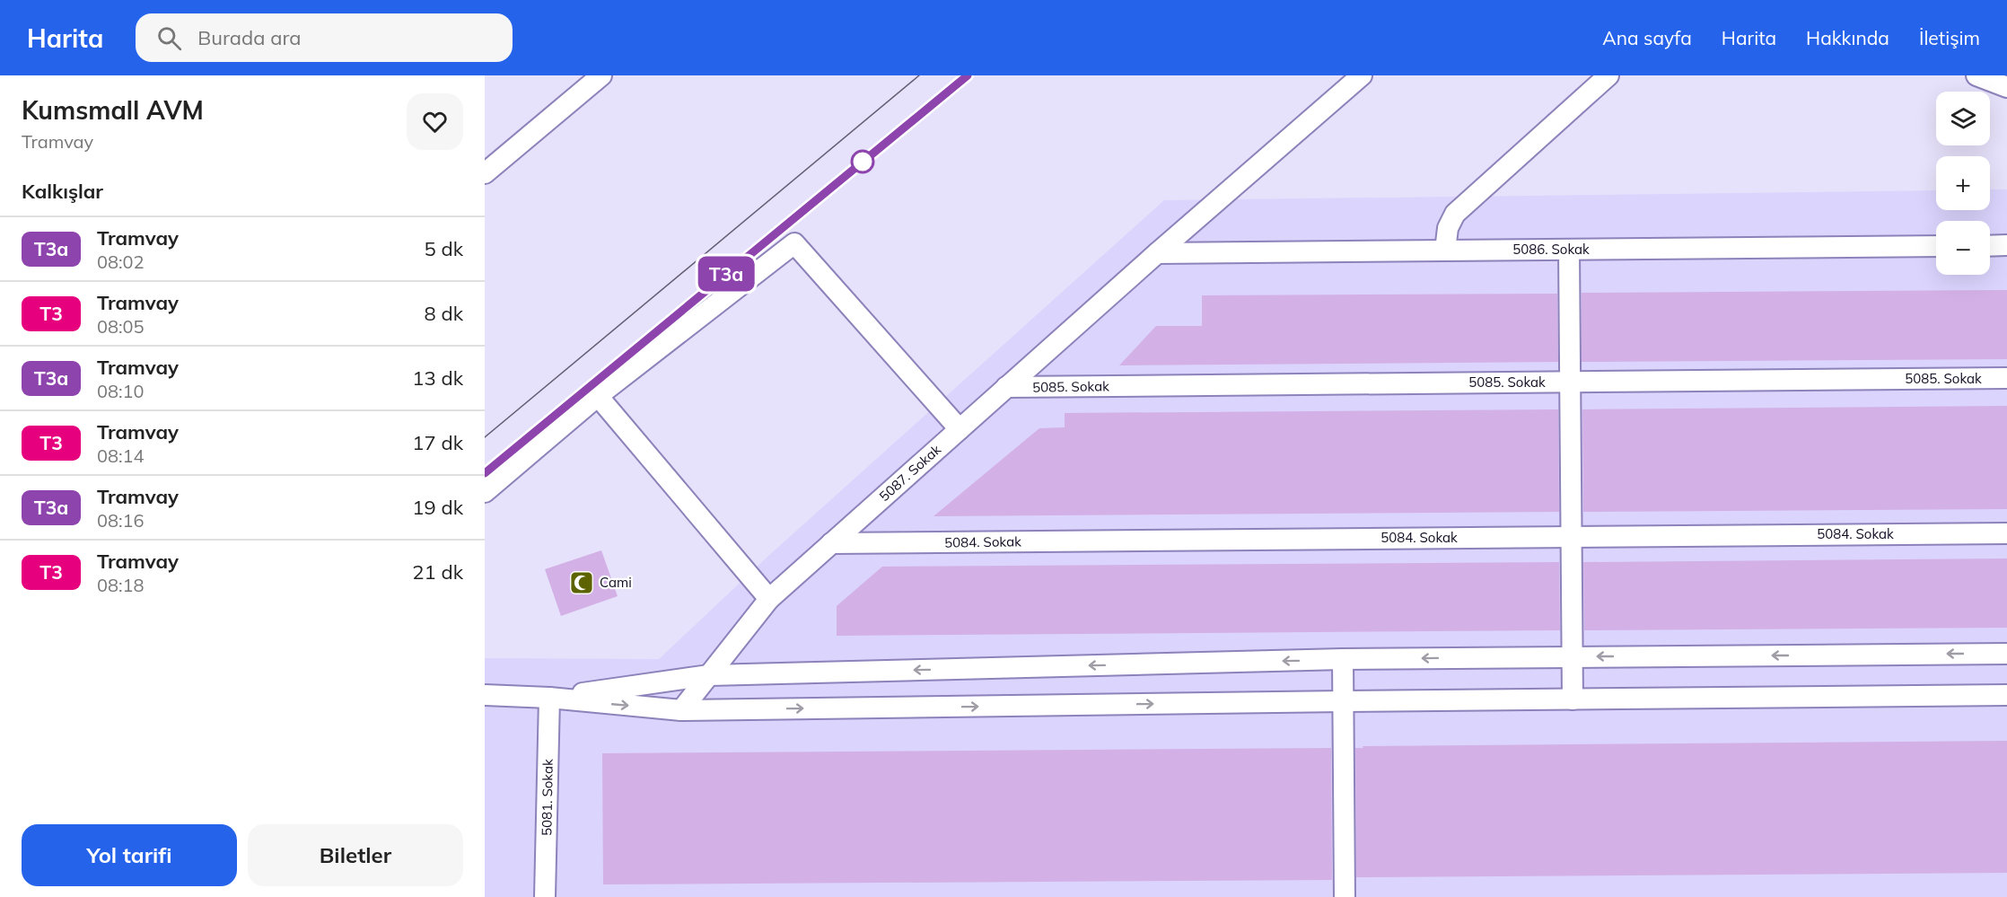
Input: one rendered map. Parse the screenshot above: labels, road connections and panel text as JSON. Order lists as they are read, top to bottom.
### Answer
{
  "streets": {
    "street": [
      "5086. Sokak",
      "5085. Sokak",
      "5087. Sokak",
      "5084. Sokak",
      "5081. Sokak"
    ]
  },
  "crossings": [
    ["5086. Sokak", "5087. Sokak"],
    ["5085. Sokak", "5087. Sokak"],
    ["5087. Sokak", "5084. Sokak"]
  ],
  "places": {
    "mosque": ["Cami"]
  },
  "lines": ["tram line T3a"],
  "page": {
    "header": "Harita",
    "search": "Burada ara",
    "nav": [
      "Ana sayfa",
      "Harita",
      "Hakkında",
      "İletişim"
    ],
    "heading": [
      ["Kumsmall AVM", "Tramvay"],
      "Kalkışlar"
    ],
    "on_map": "T3a",
    "map_buttons": ["+", "−"],
    "list": [
      {
        "mark": "T3a",
        "name": "Tramvay",
        "note": "08:02",
        "value": "5 dk"
      },
      {
        "mark": "T3",
        "name": "Tramvay",
        "note": "08:05",
        "value": "8 dk"
      },
      {
        "mark": "T3a",
        "name": "Tramvay",
        "note": "08:10",
        "value": "13 dk"
      },
      {
        "mark": "T3",
        "name": "Tramvay",
        "note": "08:14",
        "value": "17 dk"
      },
      {
        "mark": "T3a",
        "name": "Tramvay",
        "note": "08:16",
        "value": "19 dk"
      },
      {
        "mark": "T3",
        "name": "Tramvay",
        "note": "08:18",
        "value": "21 dk"
      }
    ],
    "buttons": ["Yol tarifi", "Biletler"]
  }
}
